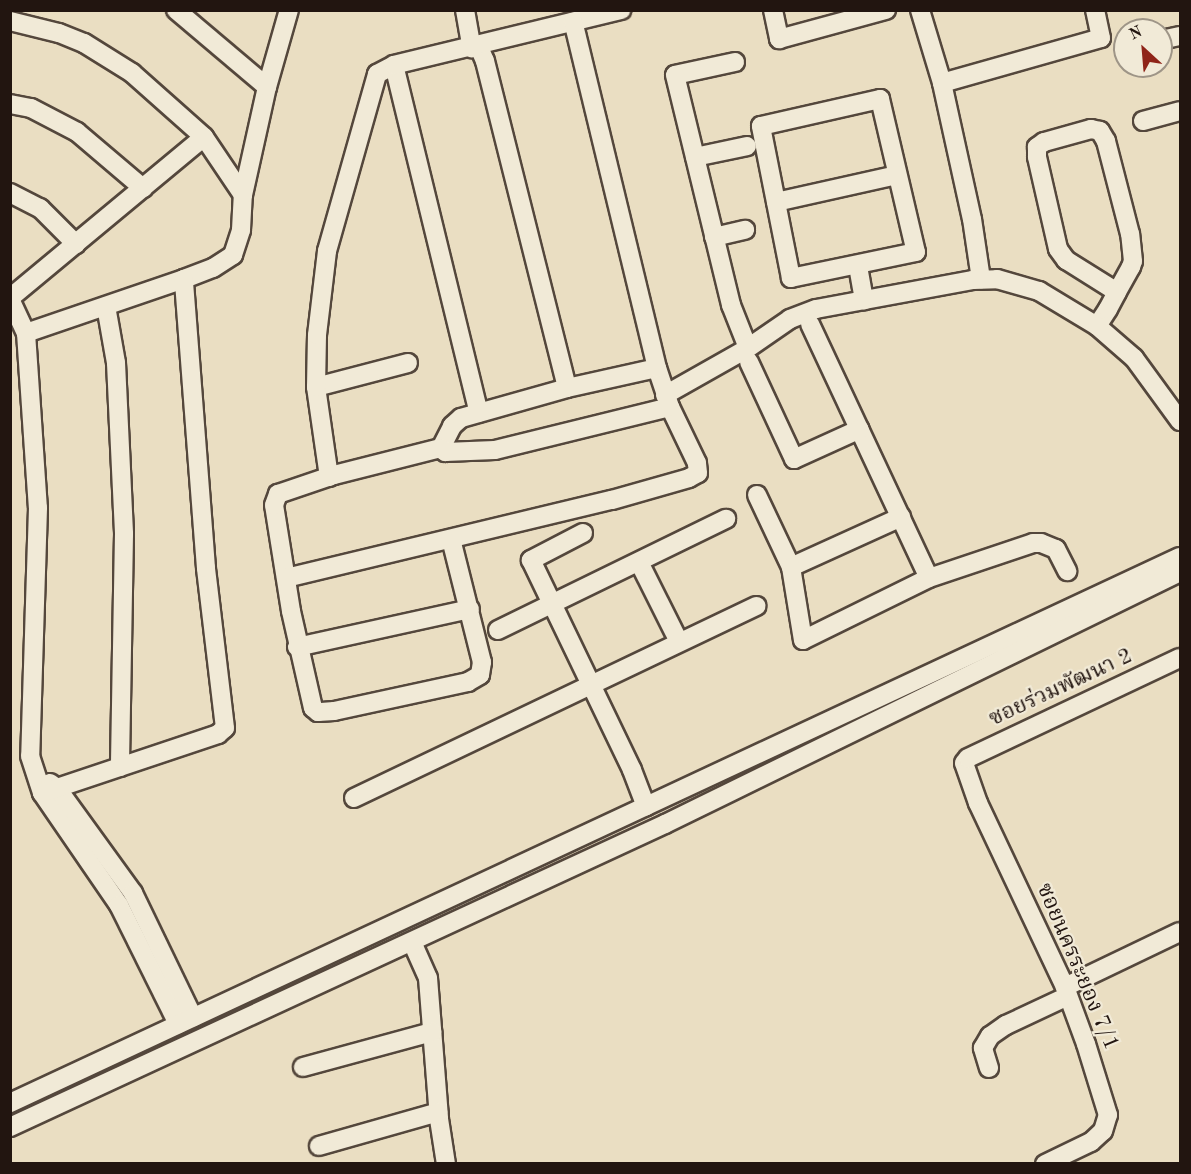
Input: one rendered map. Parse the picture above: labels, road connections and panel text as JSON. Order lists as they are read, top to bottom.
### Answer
{
  "streets": {
    "street": ["ซอยร่วมพัฒนา 2", "ซอยนครระยอง 7/1"]
  },
  "crossings": [
    ["ซอยร่วมพัฒนา 2", "ซอยนครระยอง 7/1"]
  ],
  "north": "top left"
}
